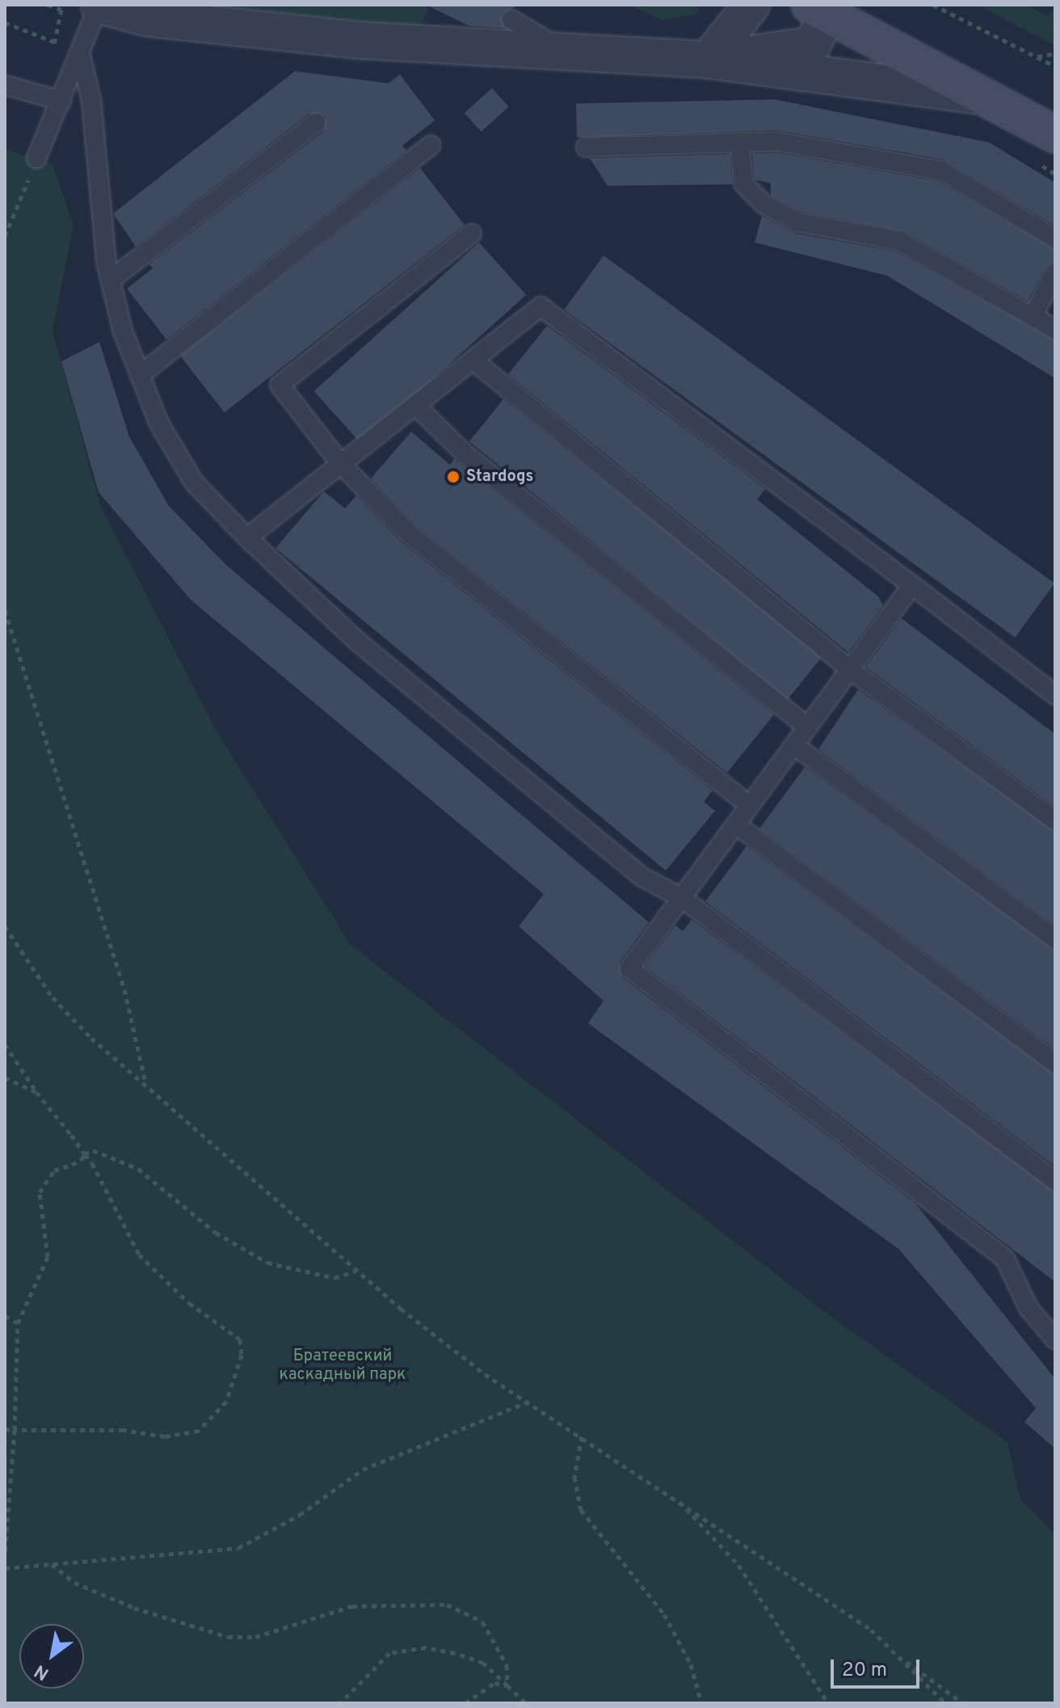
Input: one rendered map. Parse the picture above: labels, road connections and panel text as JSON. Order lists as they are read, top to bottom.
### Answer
{
  "parks": ["Братеевский каскадный парк"],
  "places": ["Stardogs"],
  "scale_bar": "20 m",
  "north": "bottom left"
}
